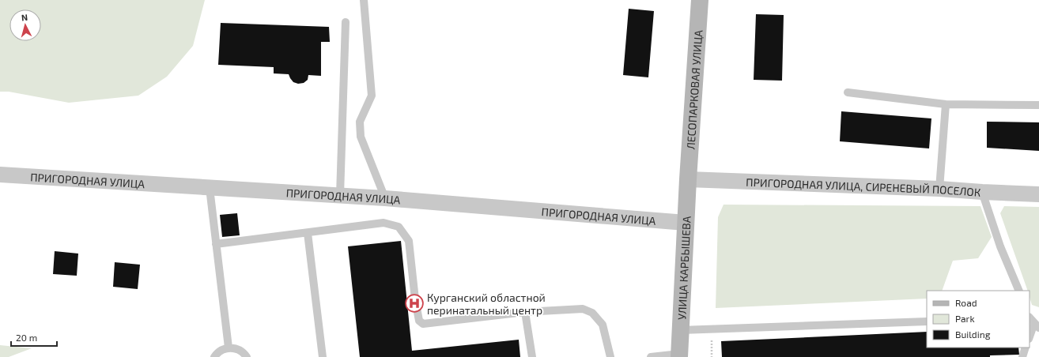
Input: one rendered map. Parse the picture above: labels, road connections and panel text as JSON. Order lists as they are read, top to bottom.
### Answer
{
  "streets": {
    "main road": ["ЛЕСОПАРКОВАЯ УЛИЦА", "УЛИЦА КАРБЫШЕВА"],
    "street": ["ПРИГОРОДНАЯ УЛИЦА", "ПРИГОРОДНАЯ УЛИЦА, СИРЕНЕВЫЙ ПОСЕЛОК"]
  },
  "crossings": [
    ["ЛЕСОПАРКОВАЯ УЛИЦА", "ПРИГОРОДНАЯ УЛИЦА, СИРЕНЕВЫЙ ПОСЕЛОК"],
    ["ЛЕСОПАРКОВАЯ УЛИЦА", "УЛИЦА КАРБЫШЕВА"],
    ["ПРИГОРОДНАЯ УЛИЦА", "УЛИЦА КАРБЫШЕВА"],
    ["ПРИГОРОДНАЯ УЛИЦА, СИРЕНЕВЫЙ ПОСЕЛОК", "УЛИЦА КАРБЫШЕВА"]
  ],
  "places": {
    "hospital": ["Курганский областной перинатальный центр"]
  },
  "legend": ["Road", "Park", "Building"],
  "scale_bar": "20 m",
  "north": "top"
}
